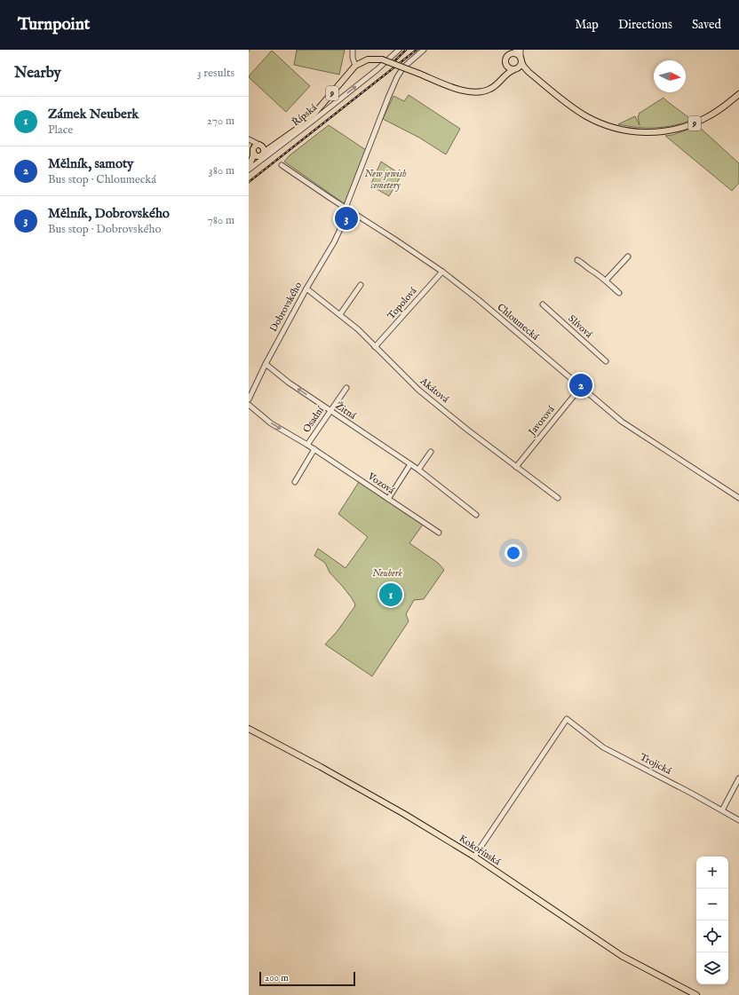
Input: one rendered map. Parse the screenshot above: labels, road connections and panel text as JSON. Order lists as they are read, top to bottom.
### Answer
{
  "streets": {
    "main road": ["9", "Řípská", "Kokořínská"],
    "street": [
      "Topolová",
      "Dobrovského",
      "Chloumecká",
      "Slívová",
      "Akátová",
      "Žitná",
      "Osadní",
      "Javorová",
      "Vozová",
      "Trojická"
    ]
  },
  "crossings": [
    ["9", "Řípská"],
    ["Topolová", "Chloumecká"],
    ["Topolová", "Akátová"],
    ["Dobrovského", "Chloumecká"],
    ["Dobrovského", "Akátová"],
    ["Dobrovského", "Žitná"],
    ["Chloumecká", "Javorová"],
    ["Akátová", "Javorová"],
    ["Žitná", "Osadní"],
    ["Osadní", "Vozová"],
    ["Trojická", "Kokořínská"]
  ],
  "parks": ["New jewish cemetery", "Neuberk"],
  "scale_bar": "200 m",
  "north": "right",
  "page": {
    "header": "Turnpoint",
    "nav": ["Map", "Directions", "Saved"],
    "heading": ["Nearby", "3 results"],
    "list": [
      {
        "mark": "1",
        "name": "Zámek Neuberk",
        "note": "Place",
        "value": "270 m"
      },
      {
        "mark": "2",
        "name": "Mělník, samoty",
        "note": "Bus stop · Chloumecká",
        "value": "380 m"
      },
      {
        "mark": "3",
        "name": "Mělník, Dobrovského",
        "note": "Bus stop · Dobrovského",
        "value": "780 m"
      }
    ],
    "pins": ["3", "2", "1"],
    "map_buttons": ["+", "−"],
    "scale": "200 m"
  }
}
